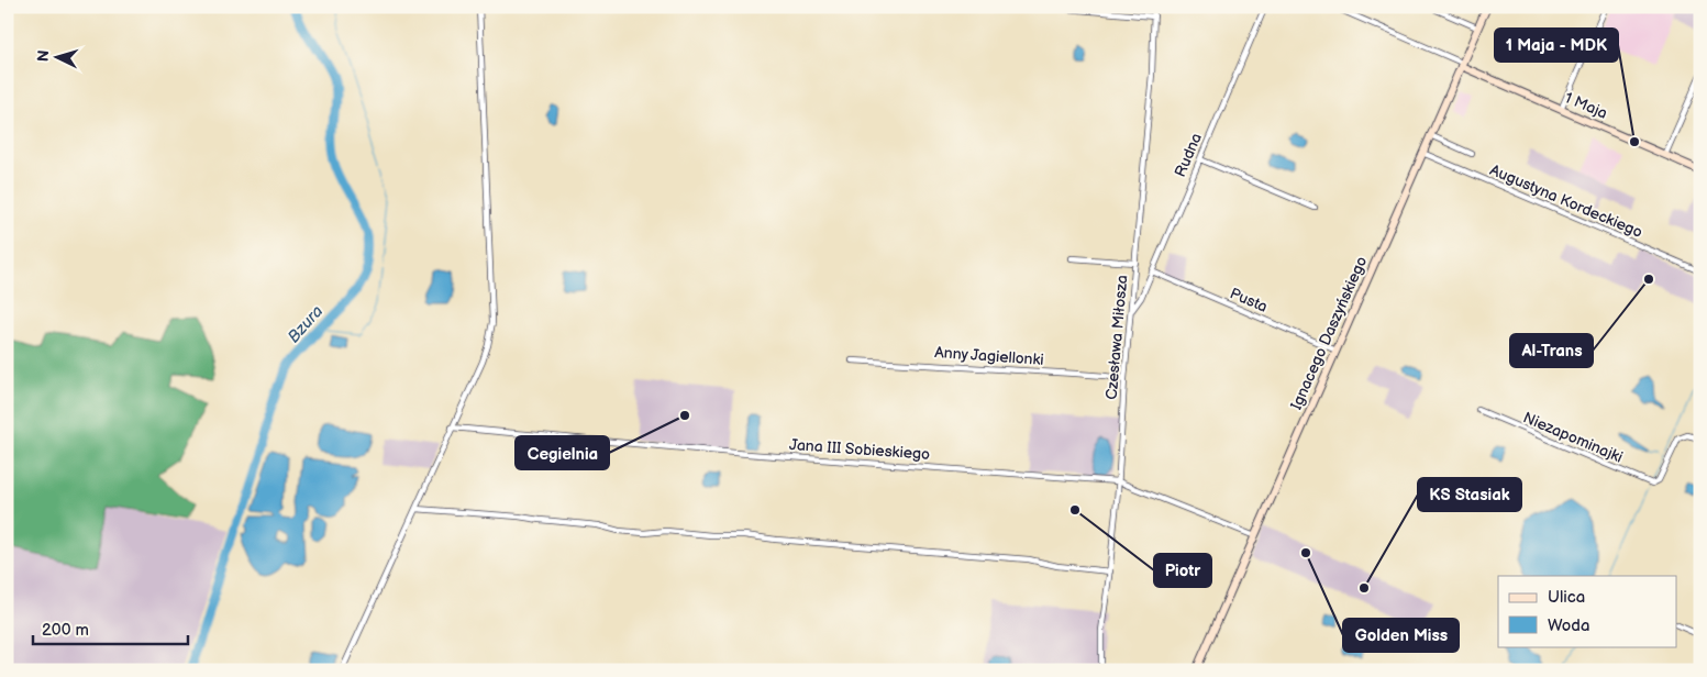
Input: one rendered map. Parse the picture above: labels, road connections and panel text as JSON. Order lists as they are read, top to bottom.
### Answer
{
  "streets": {
    "street": [
      "1 Maja",
      "Rudna",
      "Augustyna Kordeckiego",
      "Pusta",
      "Ignacego Daszyńskiego",
      "Czesława Miłosza",
      "Anny Jagiellonki",
      "Niezapominajki",
      "Jana III Sobieskiego"
    ]
  },
  "crossings": [
    ["1 Maja", "Ignacego Daszyńskiego"],
    ["Rudna", "Pusta"],
    ["Rudna", "Czesława Miłosza"],
    ["Augustyna Kordeckiego", "Ignacego Daszyńskiego"],
    ["Pusta", "Ignacego Daszyńskiego"],
    ["Ignacego Daszyńskiego", "Jana III Sobieskiego"],
    ["Czesława Miłosza", "Anny Jagiellonki"],
    ["Czesława Miłosza", "Jana III Sobieskiego"]
  ],
  "water": ["Bzura"],
  "places": [
    "1 Maja - MDK",
    "Al-Trans",
    "Cegielnia",
    "Piotr",
    "Golden Miss",
    "KS Stasiak"
  ],
  "legend": ["Ulica", "Woda"],
  "scale_bar": "200 m",
  "north": "left"
}
